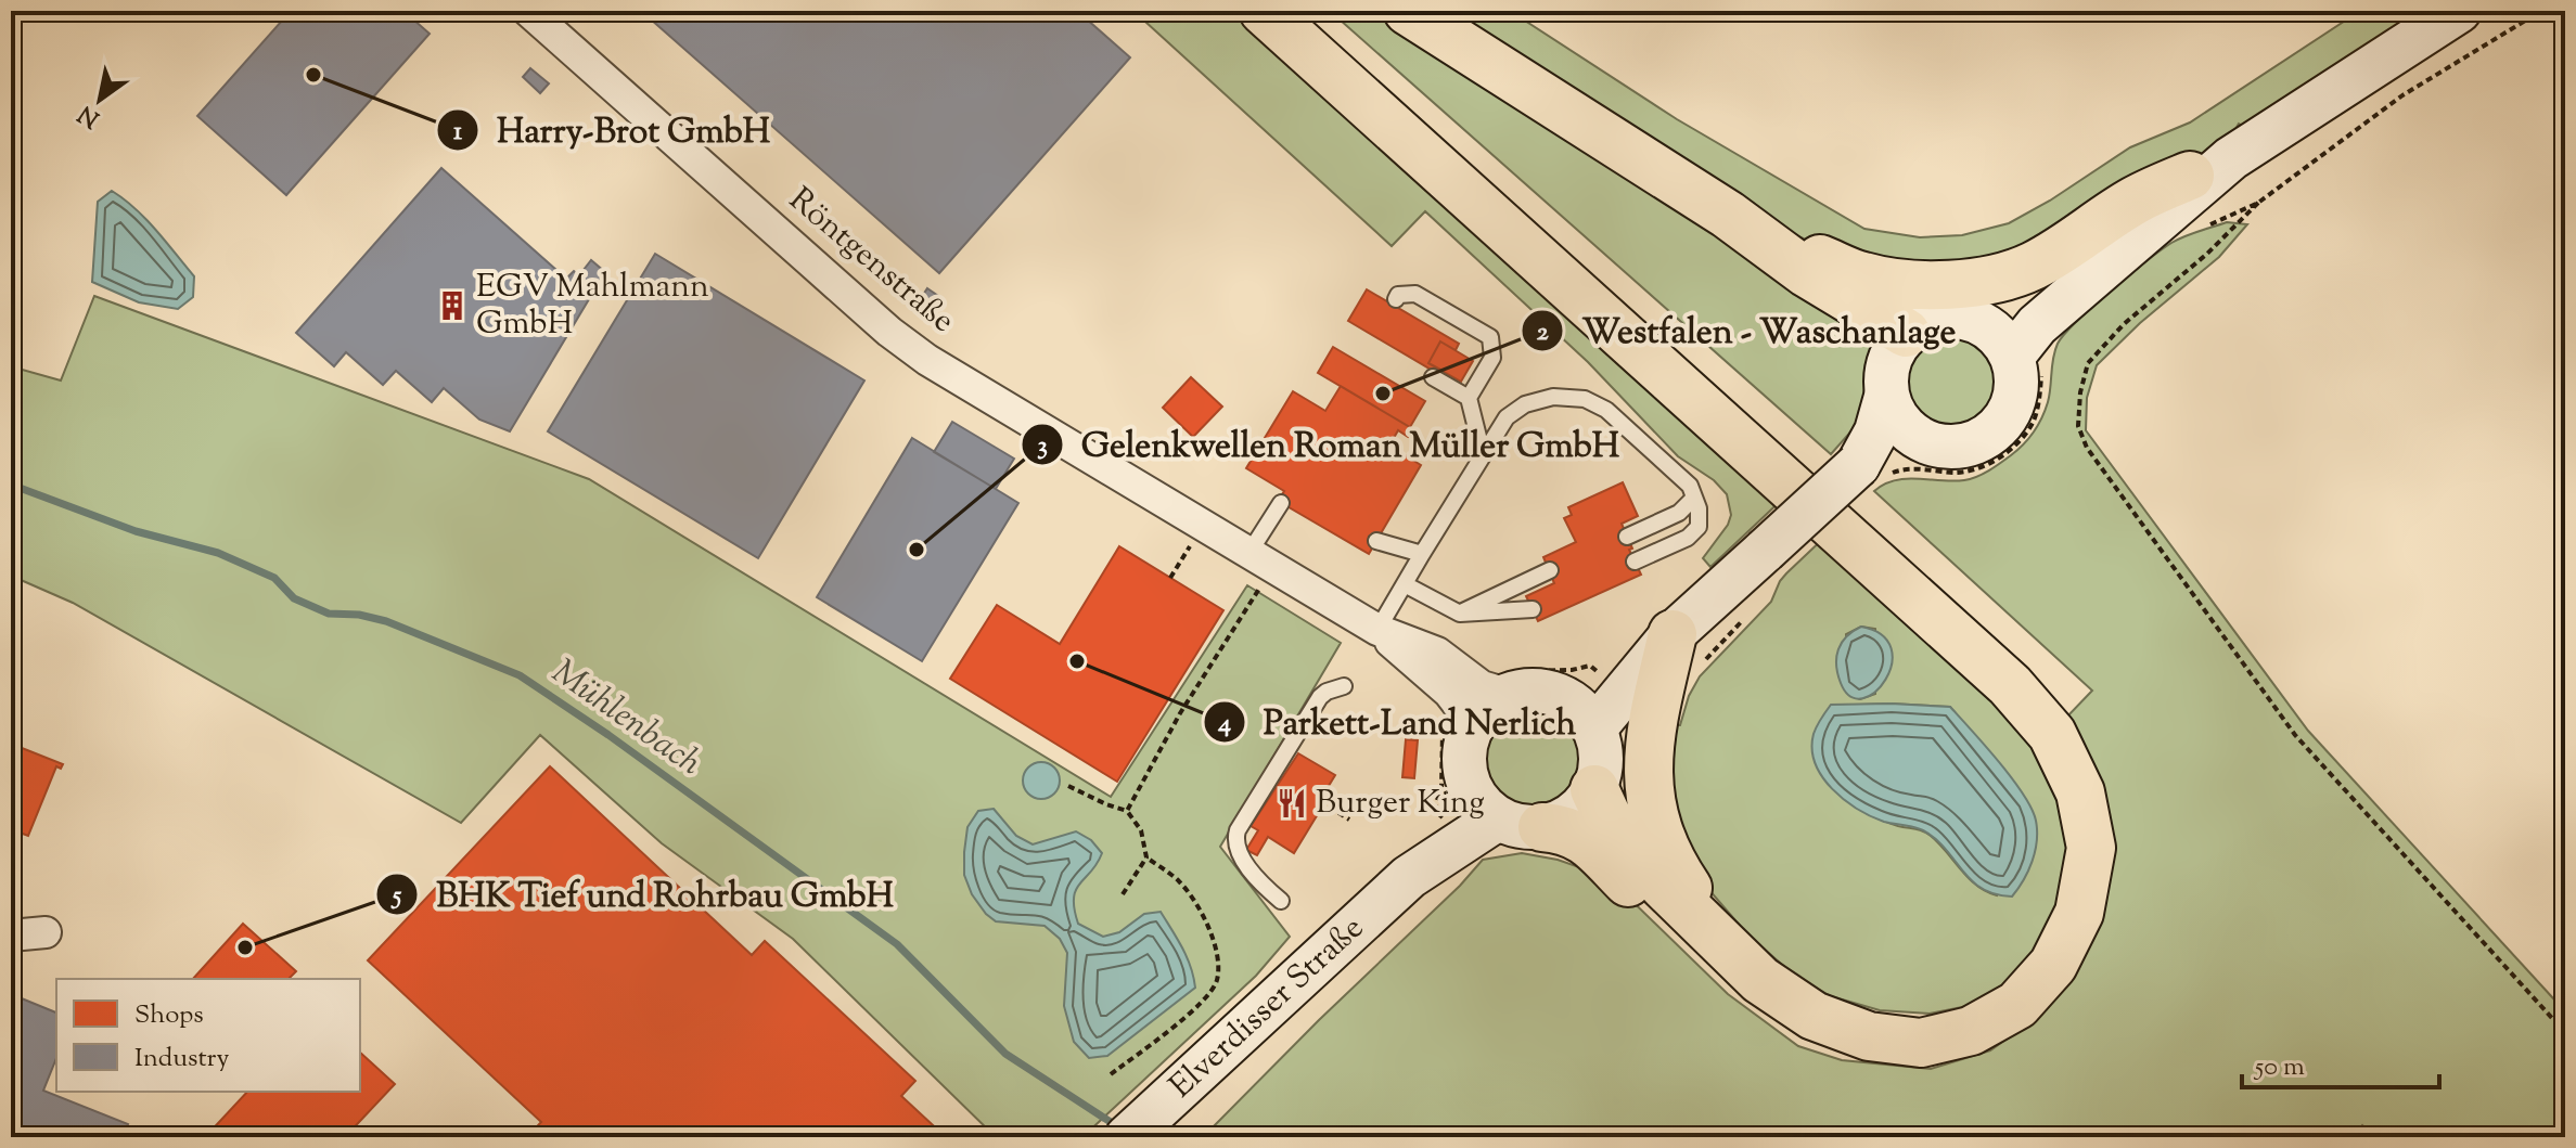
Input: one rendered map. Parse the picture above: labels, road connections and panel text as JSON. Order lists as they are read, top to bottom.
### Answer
{
  "streets": {
    "main road": ["Elverdisser Straße"],
    "street": ["Röntgenstraße"]
  },
  "crossings": [
    ["Röntgenstraße", "Elverdisser Straße"]
  ],
  "water": ["Mühlenbach"],
  "places": {
    "other": [
      "Harry-Brot GmbH",
      "Westfalen - Waschanlage",
      "Gelenkwellen Roman Müller GmbH",
      "Parkett-Land Nerlich",
      "BHK Tief und Rohrbau GmbH"
    ],
    "building": ["EGV Mahlmann GmbH"],
    "restaurant": ["Burger King"]
  },
  "legend": ["Shops", "Industry"],
  "scale_bar": "50 m",
  "north": "bottom left"
}
